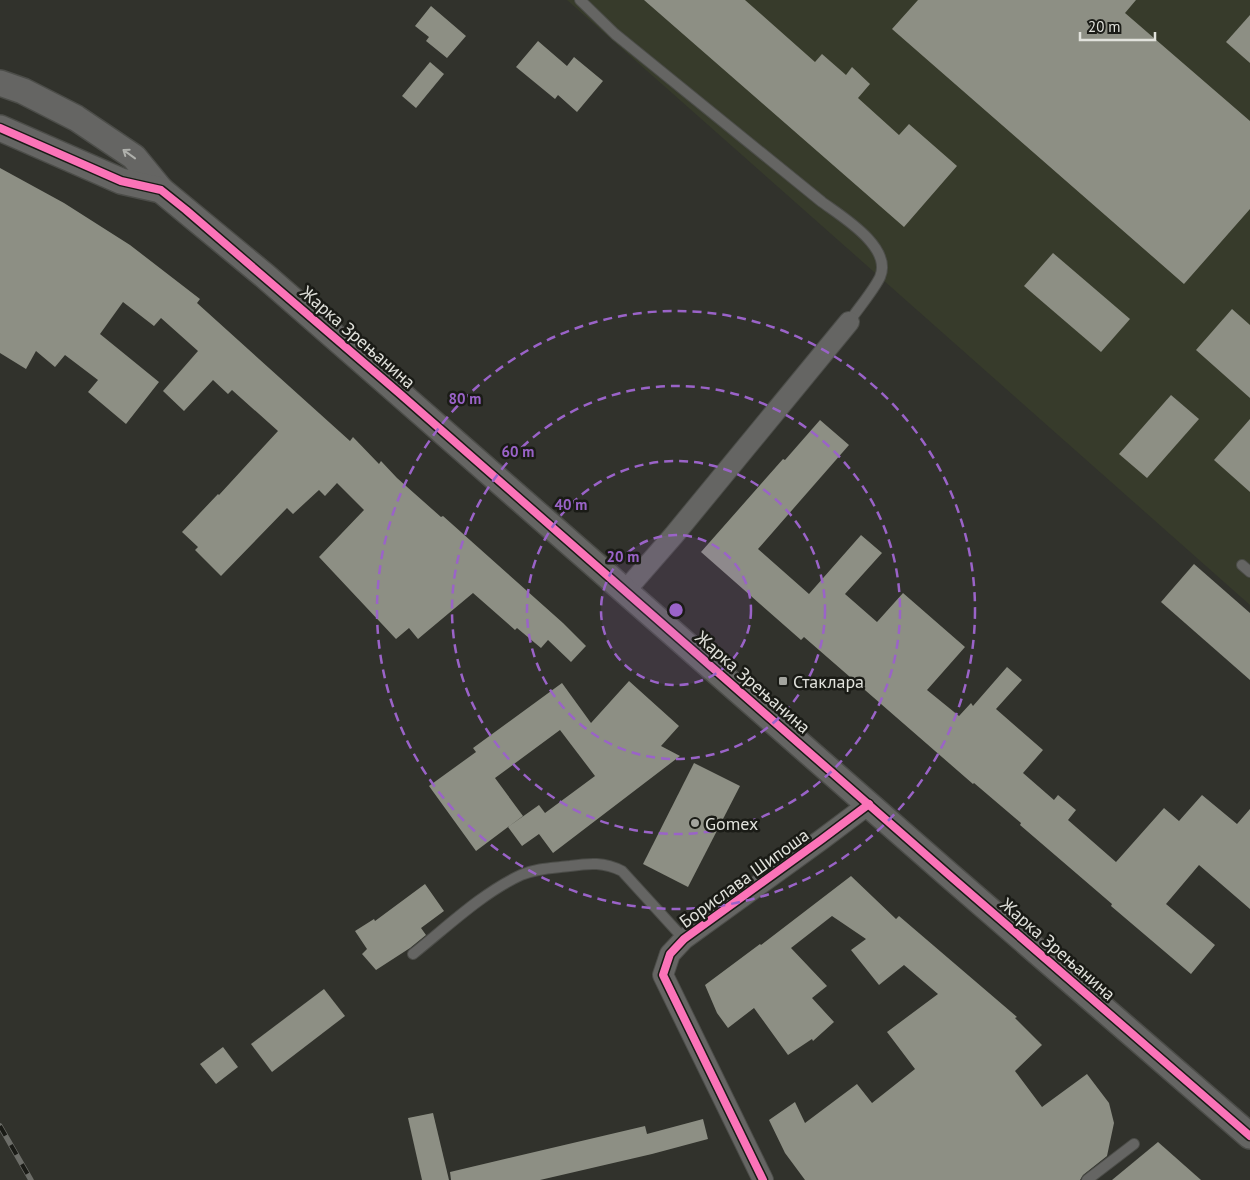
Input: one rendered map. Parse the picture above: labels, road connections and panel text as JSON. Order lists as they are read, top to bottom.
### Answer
{
  "streets": {
    "street": ["Жарка Зрењанина", "Борислава Шипоша"]
  },
  "crossings": [
    ["Жарка Зрењанина", "Борислава Шипоша"]
  ],
  "places": {
    "transit": ["Стаклара"],
    "other": ["Gomex"]
  },
  "scale_bar": "20 m",
  "rings": [
    "80 m",
    "60 m",
    "40 m",
    "20 m"
  ]
}
